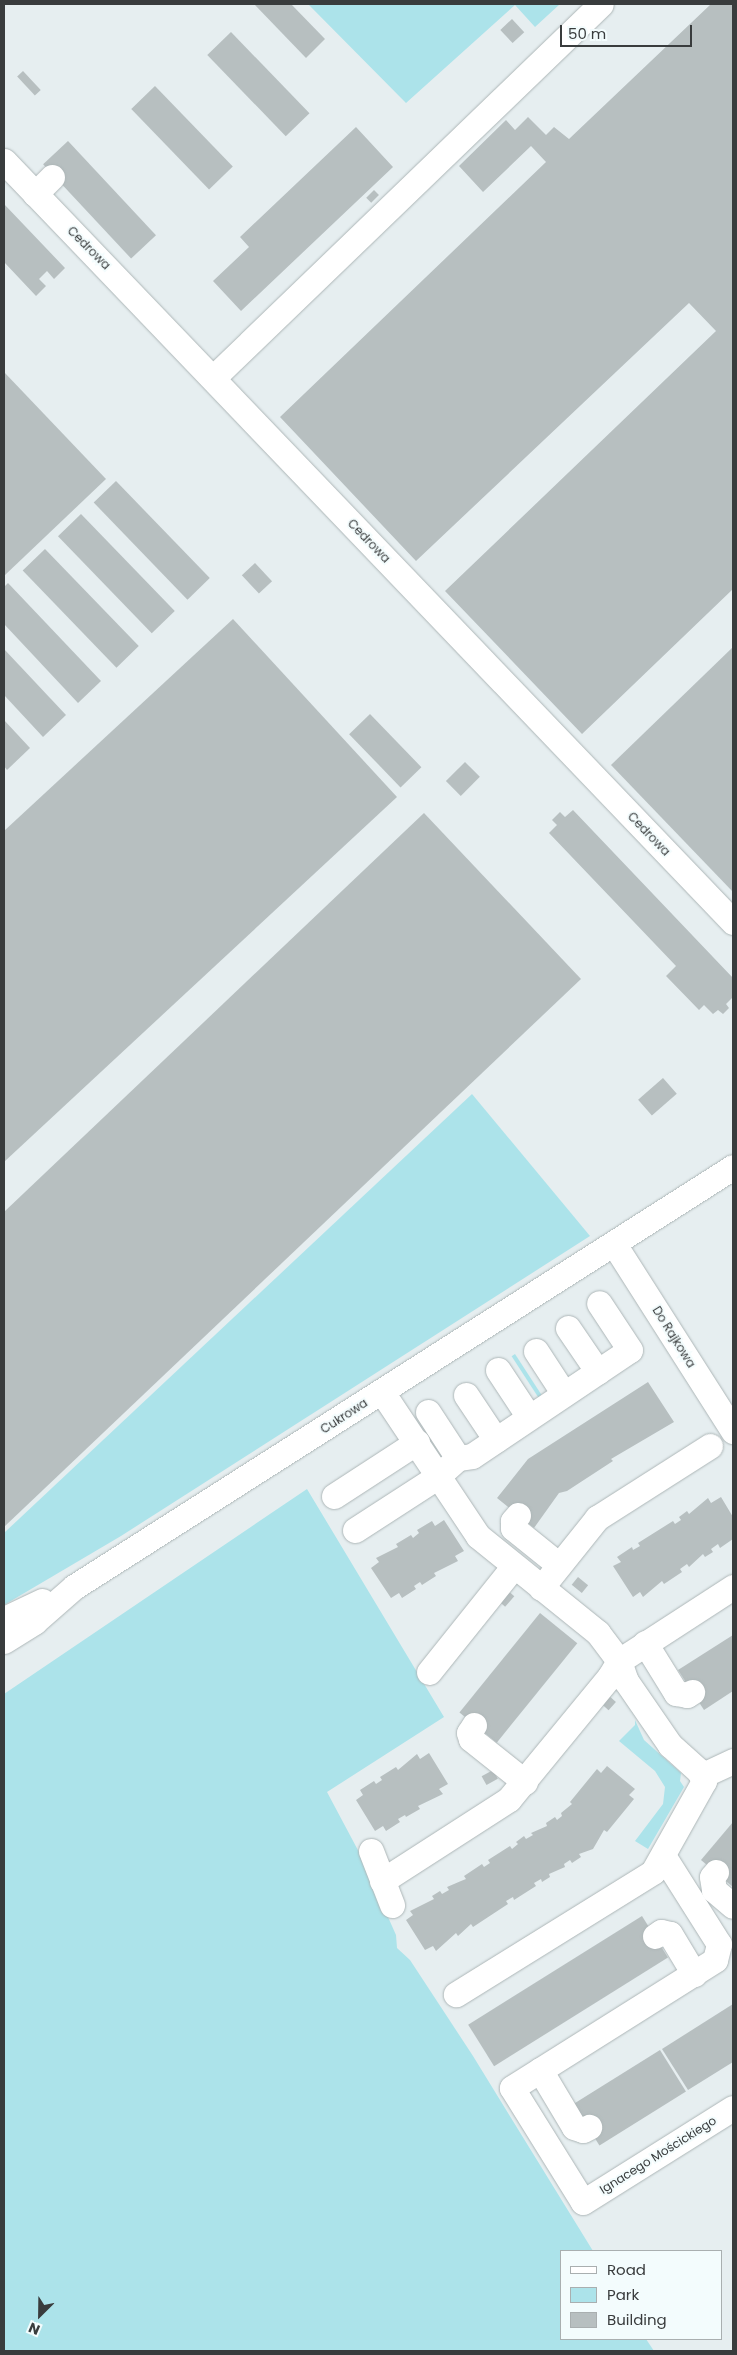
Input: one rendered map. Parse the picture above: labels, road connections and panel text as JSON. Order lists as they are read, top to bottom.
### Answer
{
  "streets": {
    "street": [
      "Cedrowa",
      "Do Rajkowa",
      "Cukrowa",
      "Ignacego Mościckiego"
    ]
  },
  "crossings": [
    ["Do Rajkowa", "Cukrowa"]
  ],
  "legend": ["Road", "Park", "Building"],
  "scale_bar": "50 m",
  "north": "bottom left"
}
